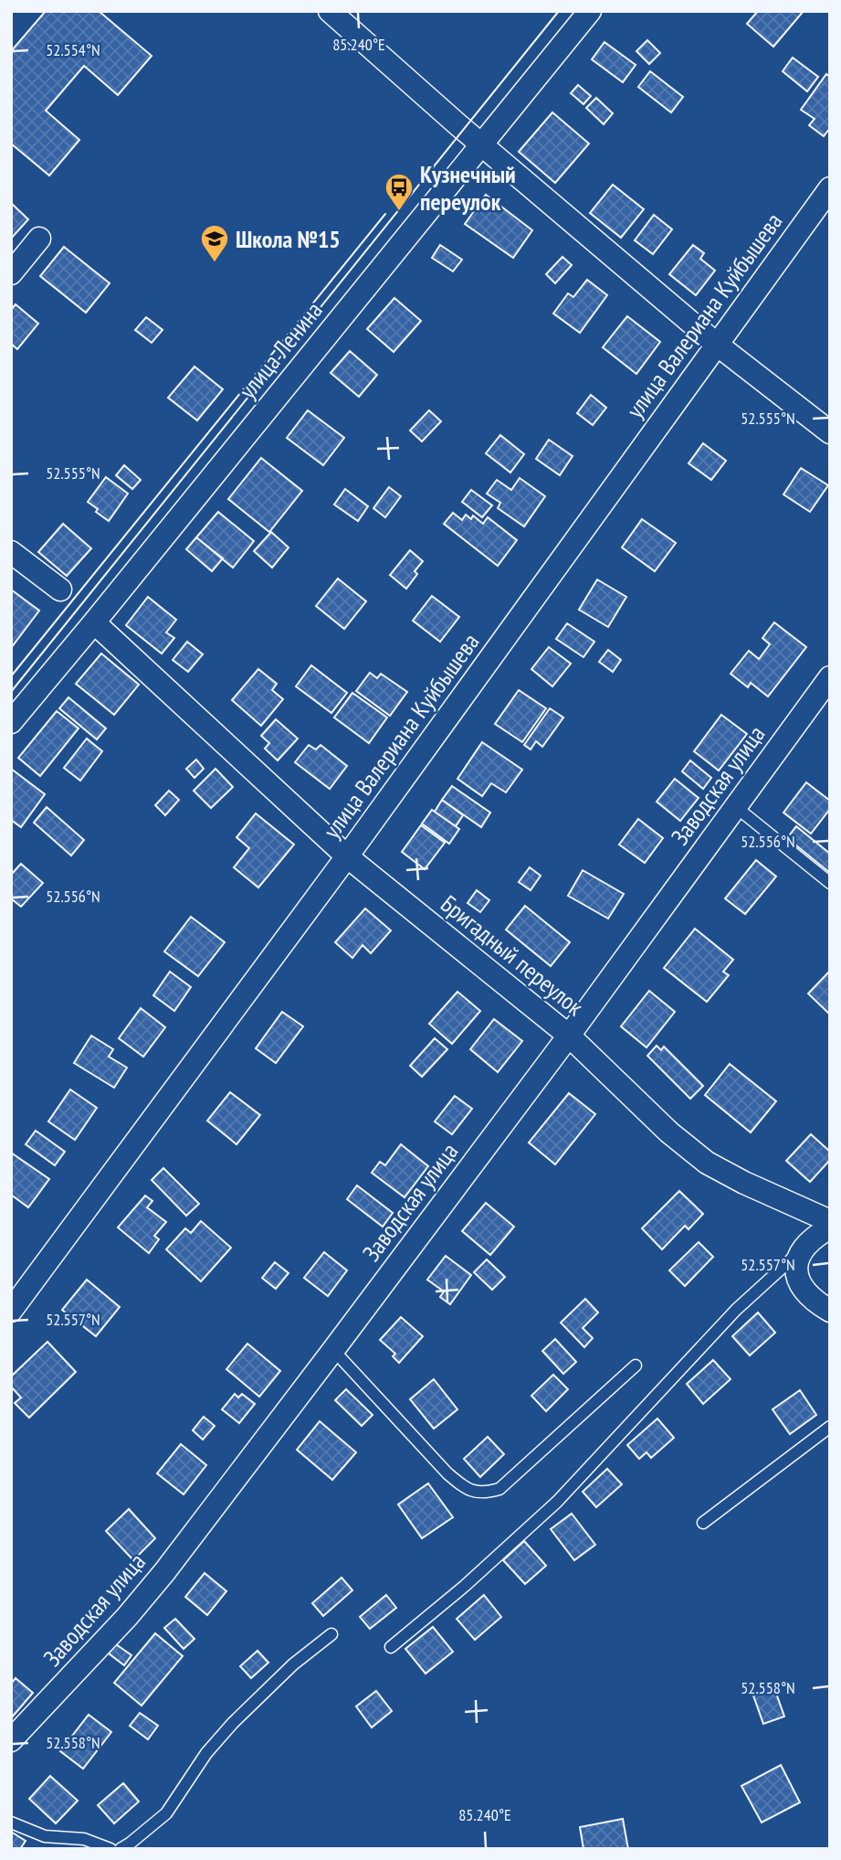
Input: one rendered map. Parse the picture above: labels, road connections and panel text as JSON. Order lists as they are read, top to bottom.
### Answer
{
  "streets": {
    "street": [
      "улица Валериана Куйбышева",
      "улица Ленина",
      "Заводская улица",
      "Бригадный переулок"
    ]
  },
  "crossings": [
    ["улица Валериана Куйбышева", "Бригадный переулок"],
    ["улица Ленина", "Бригадный переулок"],
    ["Заводская улица", "Бригадный переулок"]
  ],
  "places": {
    "bus stop": ["Кузнечный переулок"],
    "school or university": ["Школа №15"]
  },
  "coordinates": [
    "85.240°E",
    "52.554°N",
    "52.555°N",
    "52.556°N",
    "52.557°N",
    "52.558°N"
  ]
}
